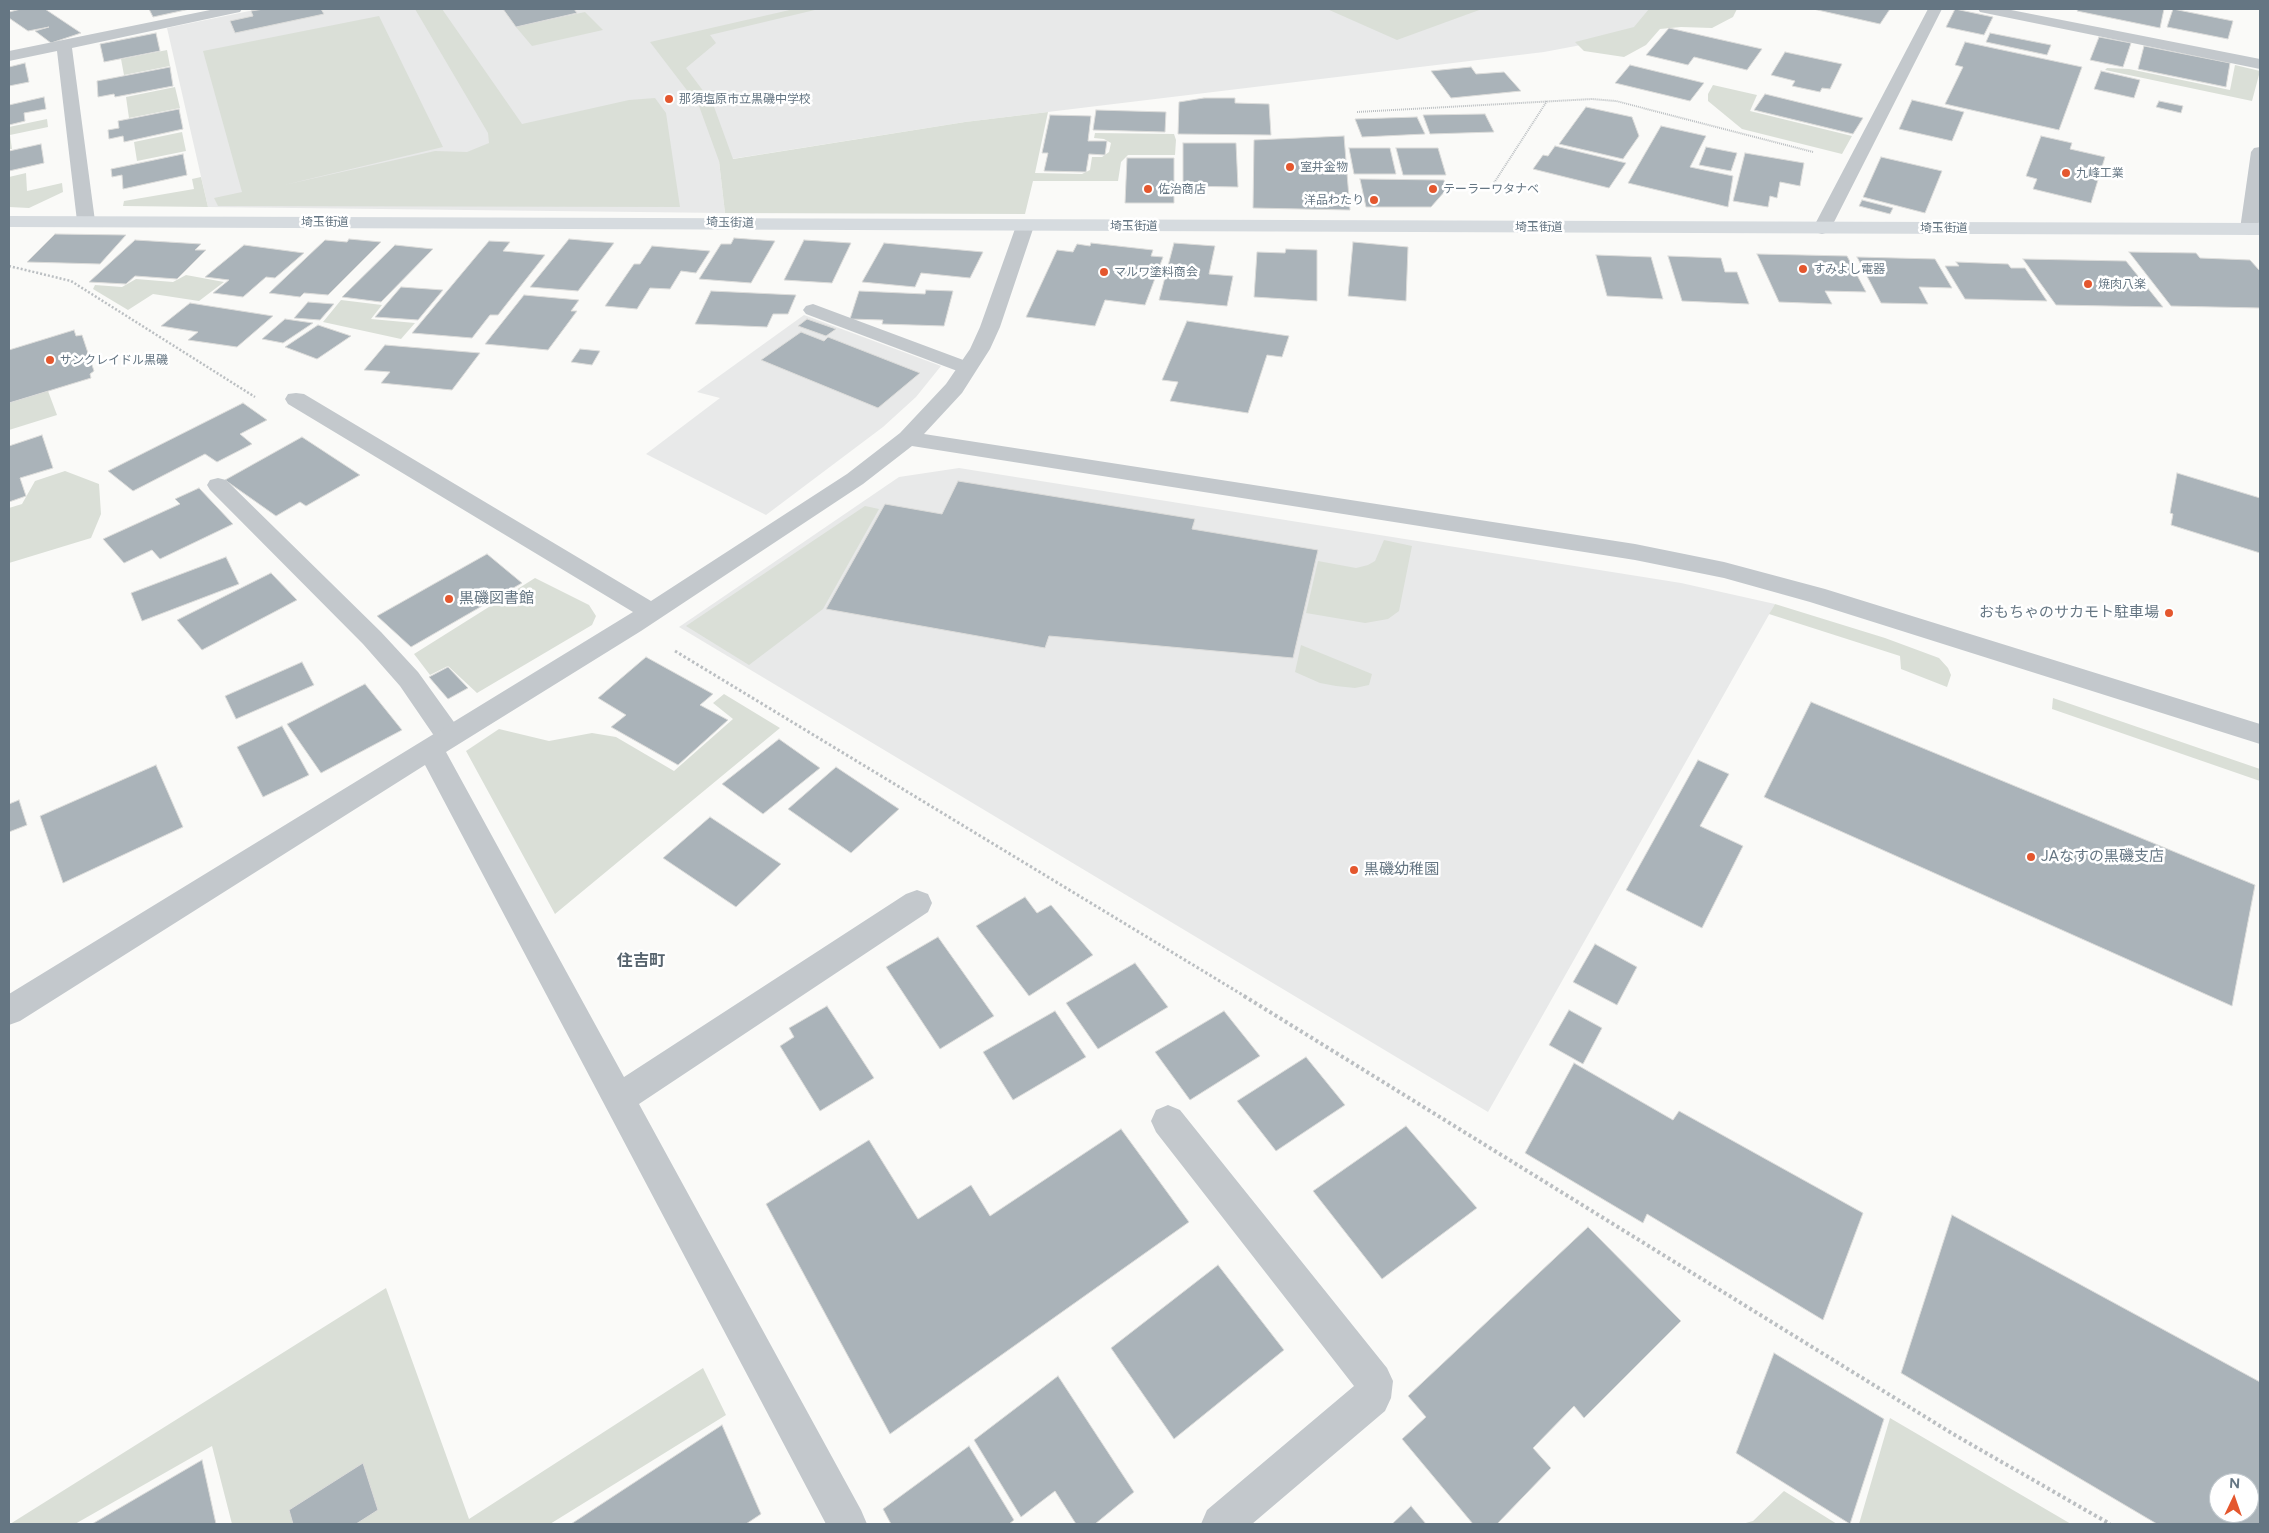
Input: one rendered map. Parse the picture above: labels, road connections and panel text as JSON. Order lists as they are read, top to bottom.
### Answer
{
  "streets": {
    "street": ["埼玉街道"]
  },
  "districts": ["住吉町"],
  "places": [
    "那須塩原市立黒磯中学校",
    "室井金物",
    "九峰工業",
    "佐治商店",
    "テーラーワタナベ",
    "洋品わたり",
    "すみよし電器",
    "マルワ塗料商会",
    "焼肉八楽",
    "サンクレイドル黒磯",
    "黒磯図書館",
    "おもちゃのサカモト駐車場",
    "JAなすの黒磯支店",
    "黒磯幼稚園"
  ],
  "north": "top"
}
